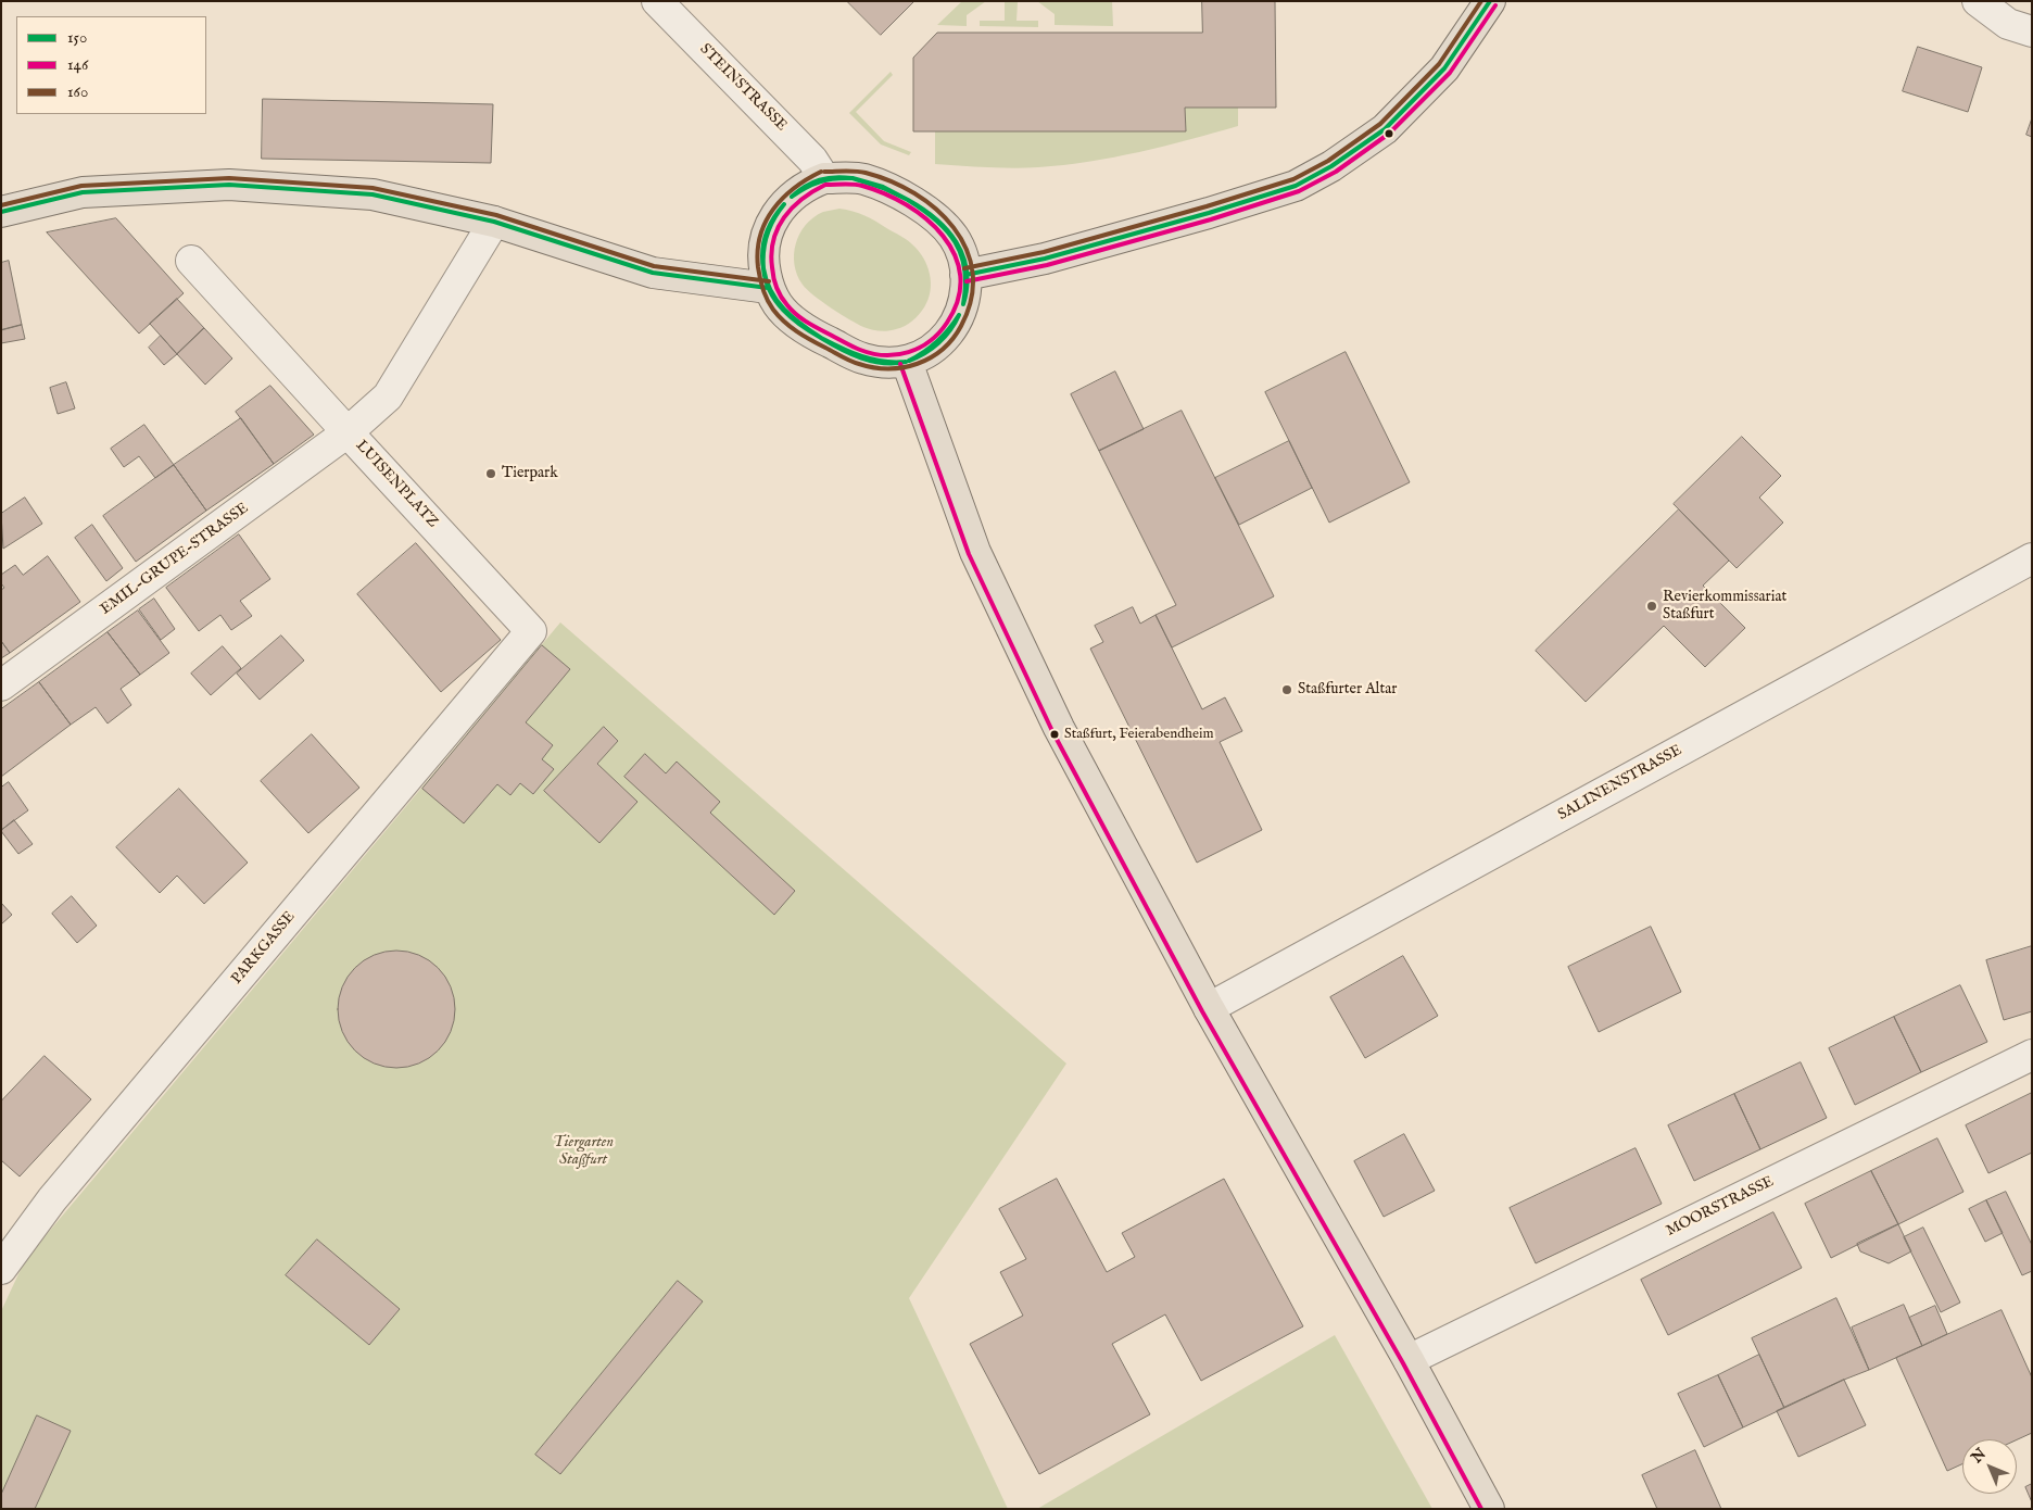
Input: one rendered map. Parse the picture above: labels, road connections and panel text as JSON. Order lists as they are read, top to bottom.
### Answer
{
  "streets": {
    "street": [
      "STEINSTRASSE",
      "LUISENPLATZ",
      "EMIL-GRUPE-STRASSE",
      "SALINENSTRASSE",
      "PARKGASSE",
      "MOORSTRASSE"
    ]
  },
  "crossings": [
    ["LUISENPLATZ", "EMIL-GRUPE-STRASSE"],
    ["LUISENPLATZ", "PARKGASSE"]
  ],
  "parks": ["Tiergarten Staßfurt"],
  "places": [
    "Tierpark",
    "Revierkommissariat Staßfurt",
    "Staßfurter Altar",
    "Staßfurt, Feierabendheim"
  ],
  "lines": ["transit line 150", "transit line 160", "transit line 146"],
  "legend": ["150", "146", "160"],
  "north": "top left"
}
